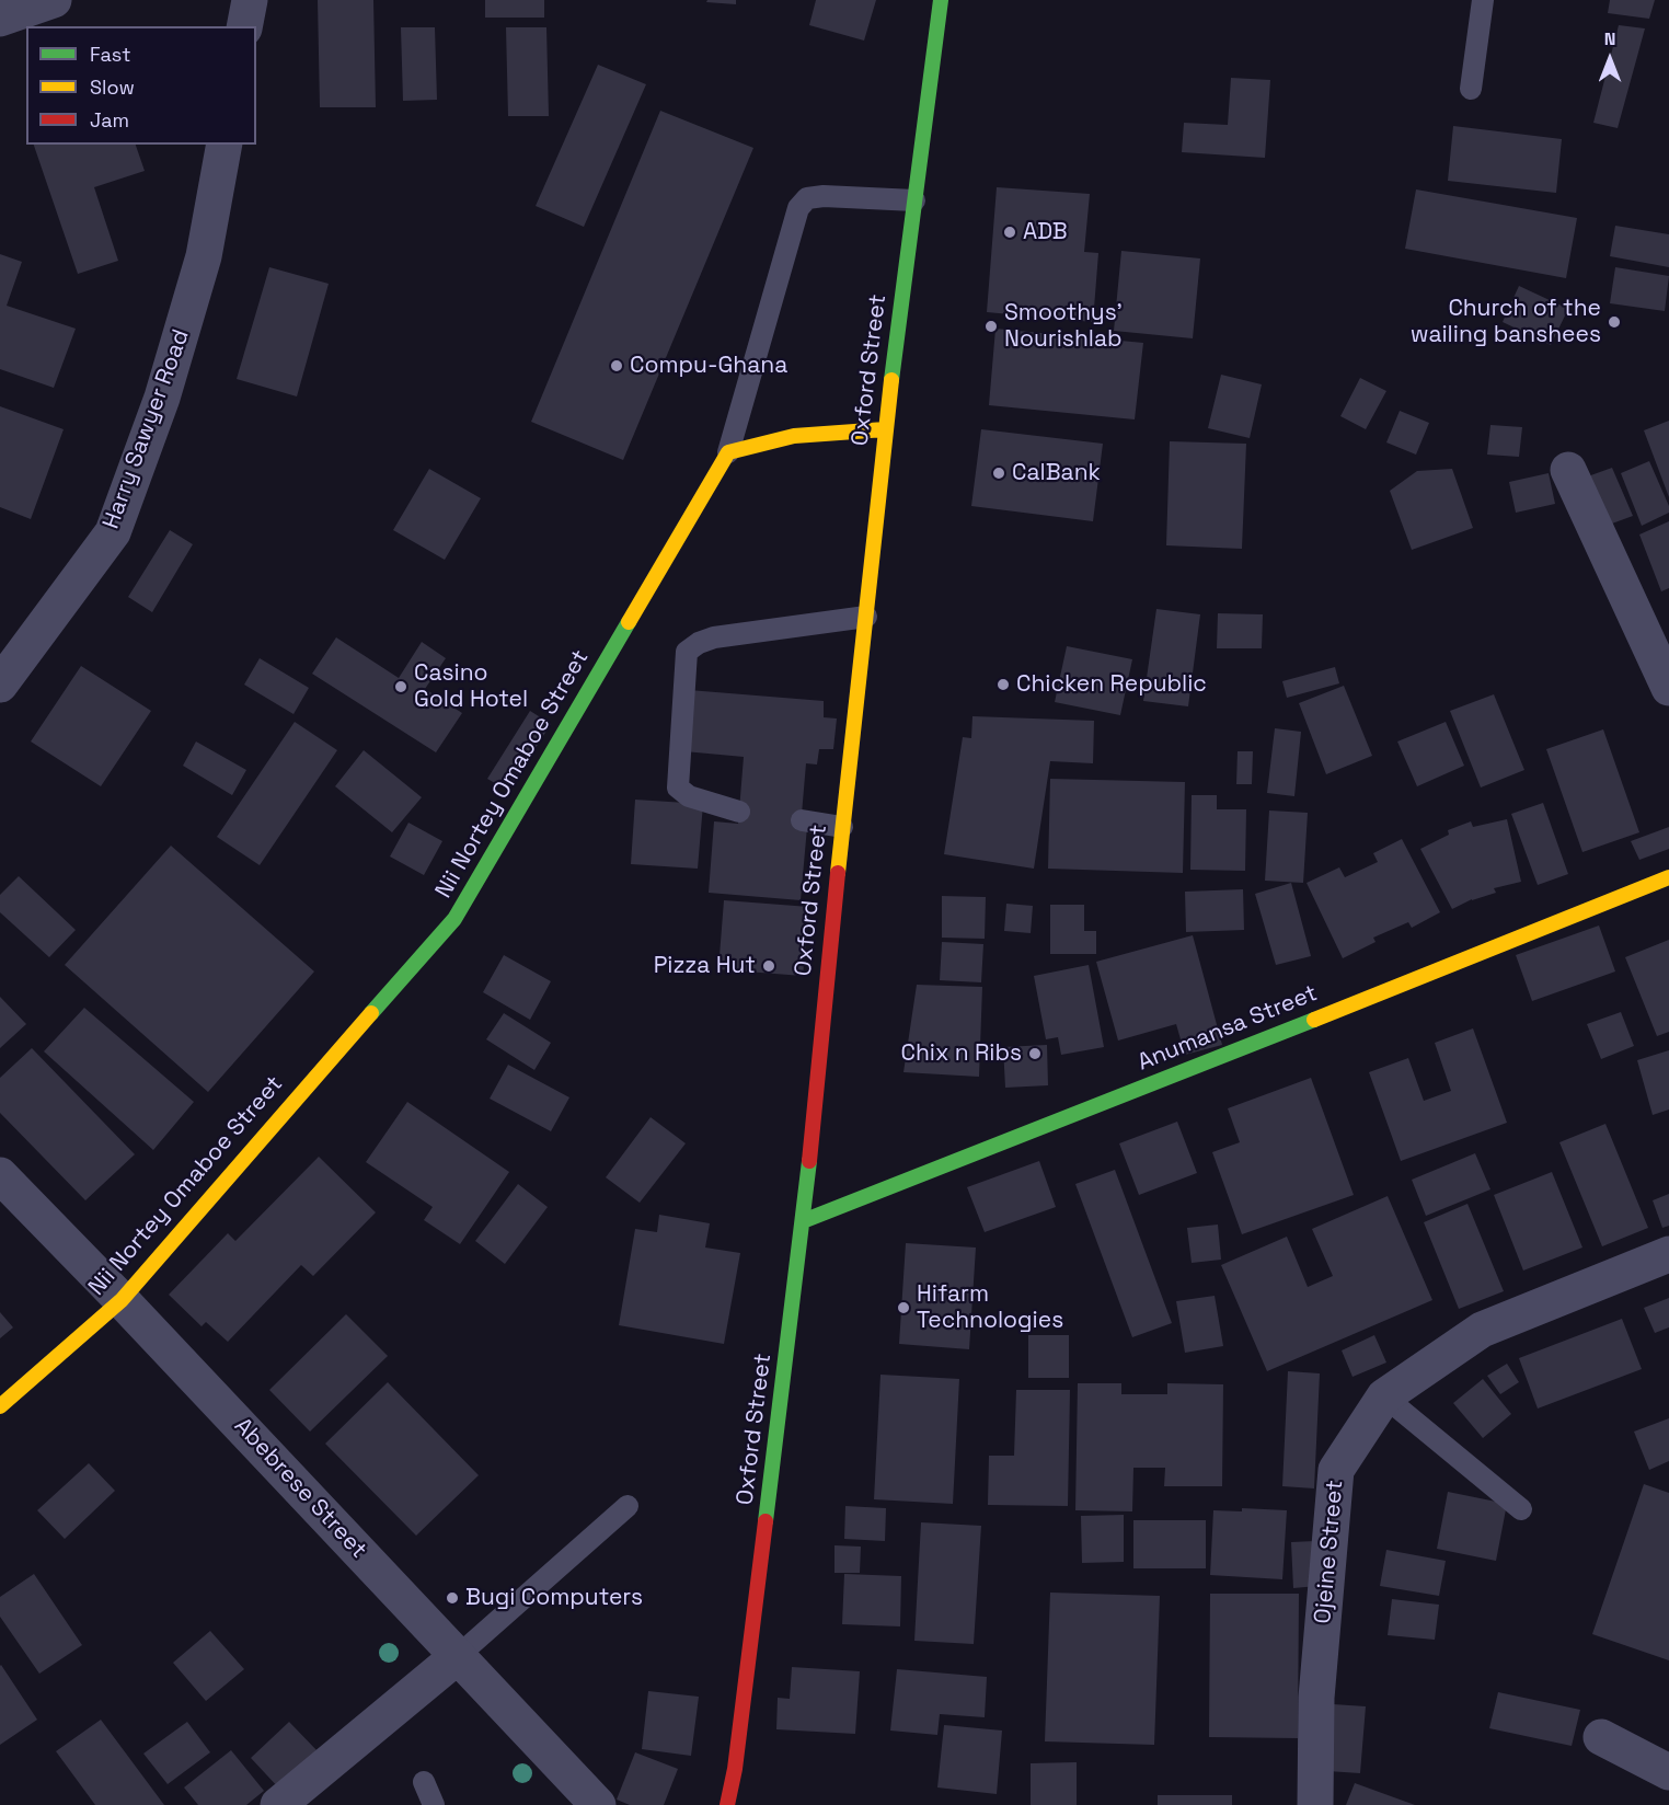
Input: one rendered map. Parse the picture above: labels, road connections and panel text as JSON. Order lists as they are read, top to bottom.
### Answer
{
  "streets": {
    "street": [
      "Oxford Street",
      "Harry Sawyer Road",
      "Nii Nortey Omaboe Street",
      "Anumansa Street",
      "Abebrese Street",
      "Ojeine Street"
    ]
  },
  "crossings": [
    ["Oxford Street", "Anumansa Street"],
    ["Nii Nortey Omaboe Street", "Abebrese Street"]
  ],
  "places": [
    "ADB",
    "Church of the wailing banshees",
    "Smoothys' Nourishlab",
    "Compu-Ghana",
    "CalBank",
    "Chicken Republic",
    "Casino Gold Hotel",
    "Pizza Hut",
    "Chix n Ribs",
    "Hifarm Technologies",
    "Bugi Computers"
  ],
  "legend": ["Fast", "Slow", "Jam"],
  "north": "top"
}
